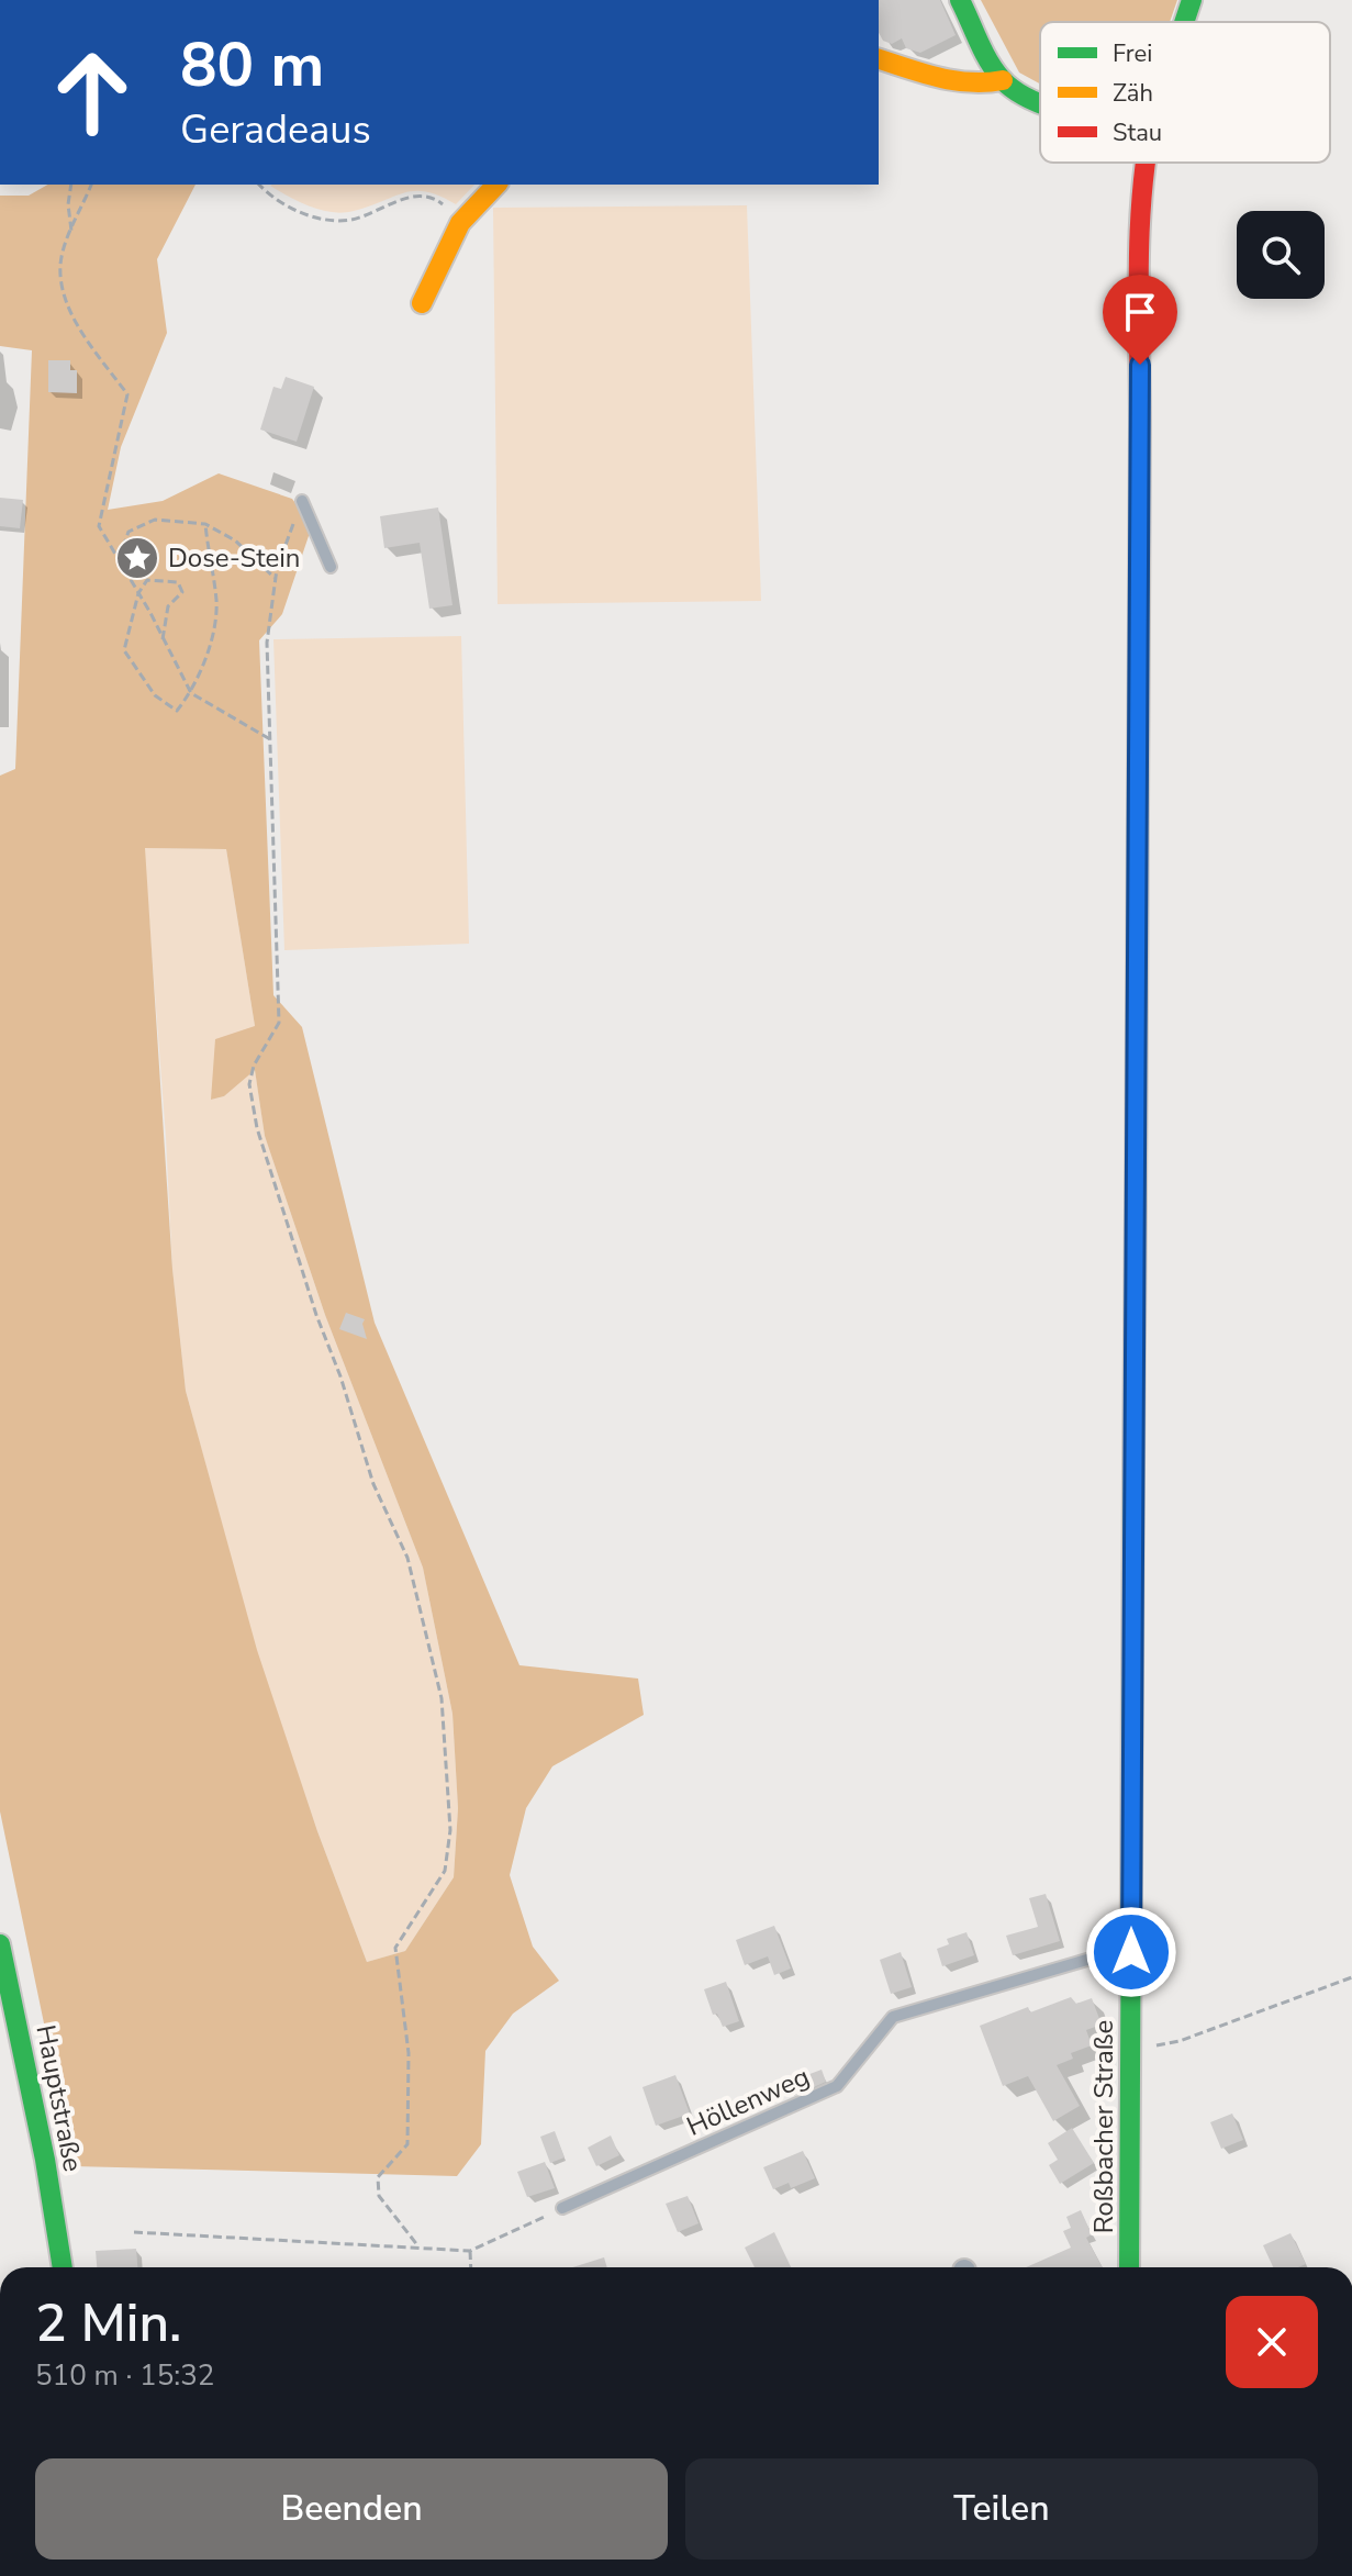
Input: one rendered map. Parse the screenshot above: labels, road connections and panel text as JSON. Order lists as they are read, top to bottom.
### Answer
{
  "streets": {
    "street": ["Hauptstraße", "Roßbacher Straße"],
    "lane": ["Höllenweg"]
  },
  "crossings": [
    ["Höllenweg", "Roßbacher Straße"]
  ],
  "places": {
    "place": ["Dose-Stein"]
  },
  "legend": ["Frei", "Zäh", "Stau"],
  "page": {
    "turn": ["80 m", "Geradeaus"],
    "heading": ["2 Min.", "510 m · 15:32"],
    "buttons": ["Beenden", "Teilen"]
  }
}
